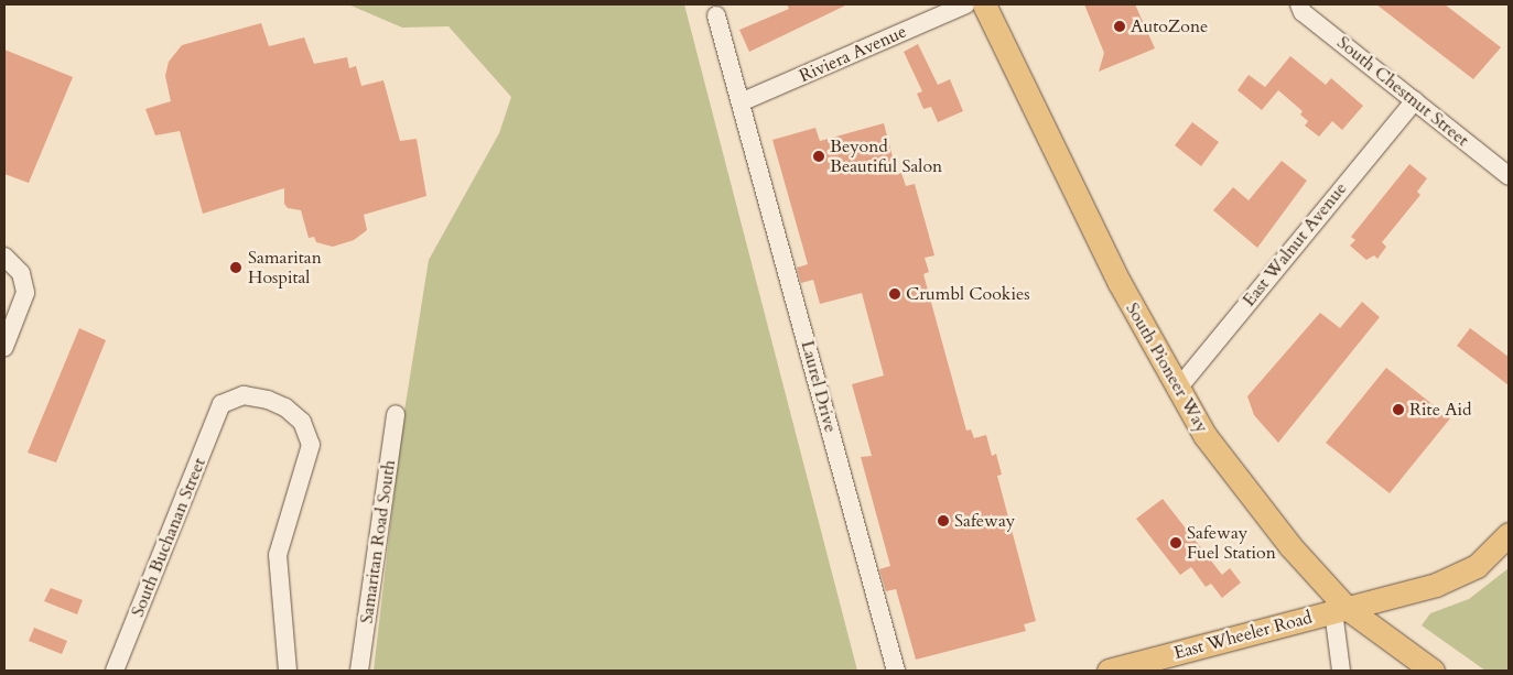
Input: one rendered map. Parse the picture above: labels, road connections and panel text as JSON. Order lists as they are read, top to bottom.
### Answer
{
  "streets": {
    "main road": ["South Pioneer Way", "East Wheeler Road"],
    "street": [
      "Riviera Avenue",
      "South Chestnut Street",
      "East Walnut Avenue",
      "Laurel Drive",
      "South Buchanan Street",
      "Samaritan Road South"
    ]
  },
  "crossings": [
    ["Riviera Avenue", "Laurel Drive"],
    ["South Chestnut Street", "East Walnut Avenue"],
    ["East Walnut Avenue", "South Pioneer Way"],
    ["South Pioneer Way", "East Wheeler Road"]
  ],
  "places": [
    "AutoZone",
    "Beyond Beautiful Salon",
    "Samaritan Hospital",
    "Crumbl Cookies",
    "Rite Aid",
    "Safeway",
    "Safeway Fuel Station"
  ]
}
